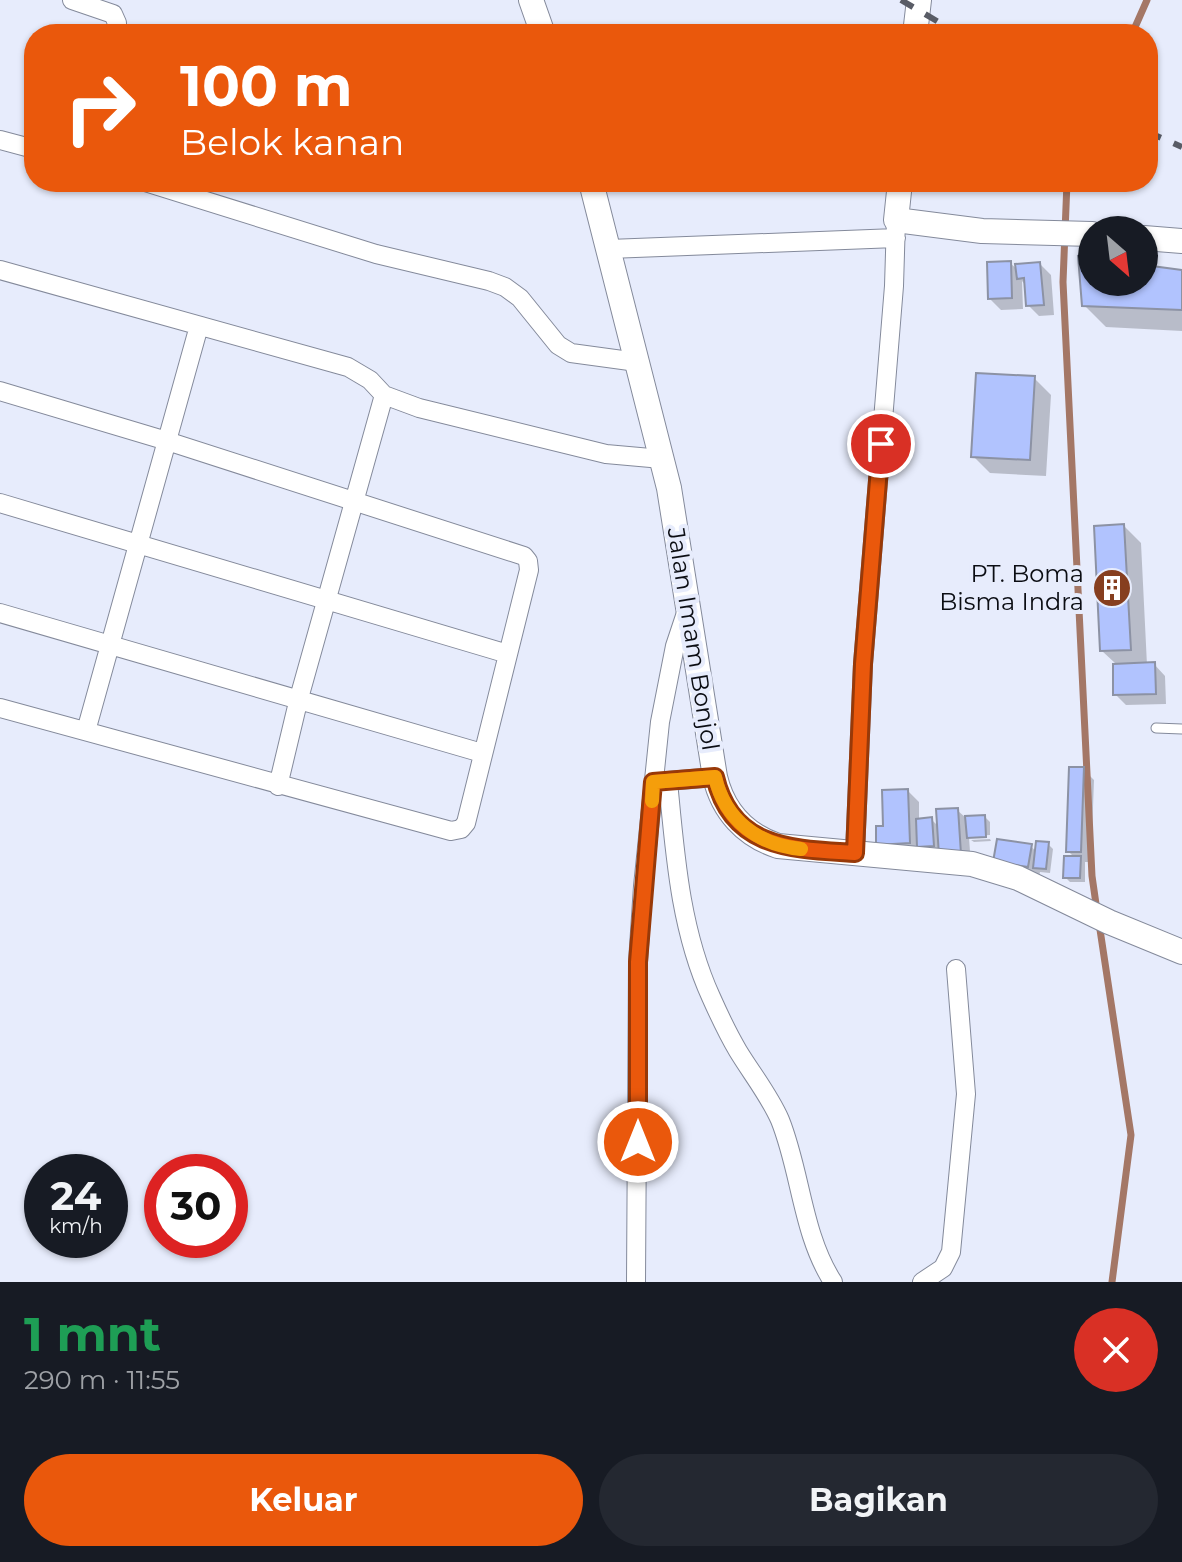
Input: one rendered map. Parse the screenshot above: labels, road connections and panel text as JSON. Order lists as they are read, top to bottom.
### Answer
{
  "streets": {
    "street": ["Jalan Imam Bonjol"]
  },
  "places": {
    "building": ["PT. Boma Bisma Indra"]
  },
  "north": "bottom right",
  "page": {
    "turn": ["100 m", "Belok kanan"],
    "speed": "24 km/h",
    "limit": "30",
    "heading": ["1 mnt", "290 m · 11:55"],
    "buttons": ["Keluar", "Bagikan"]
  }
}
